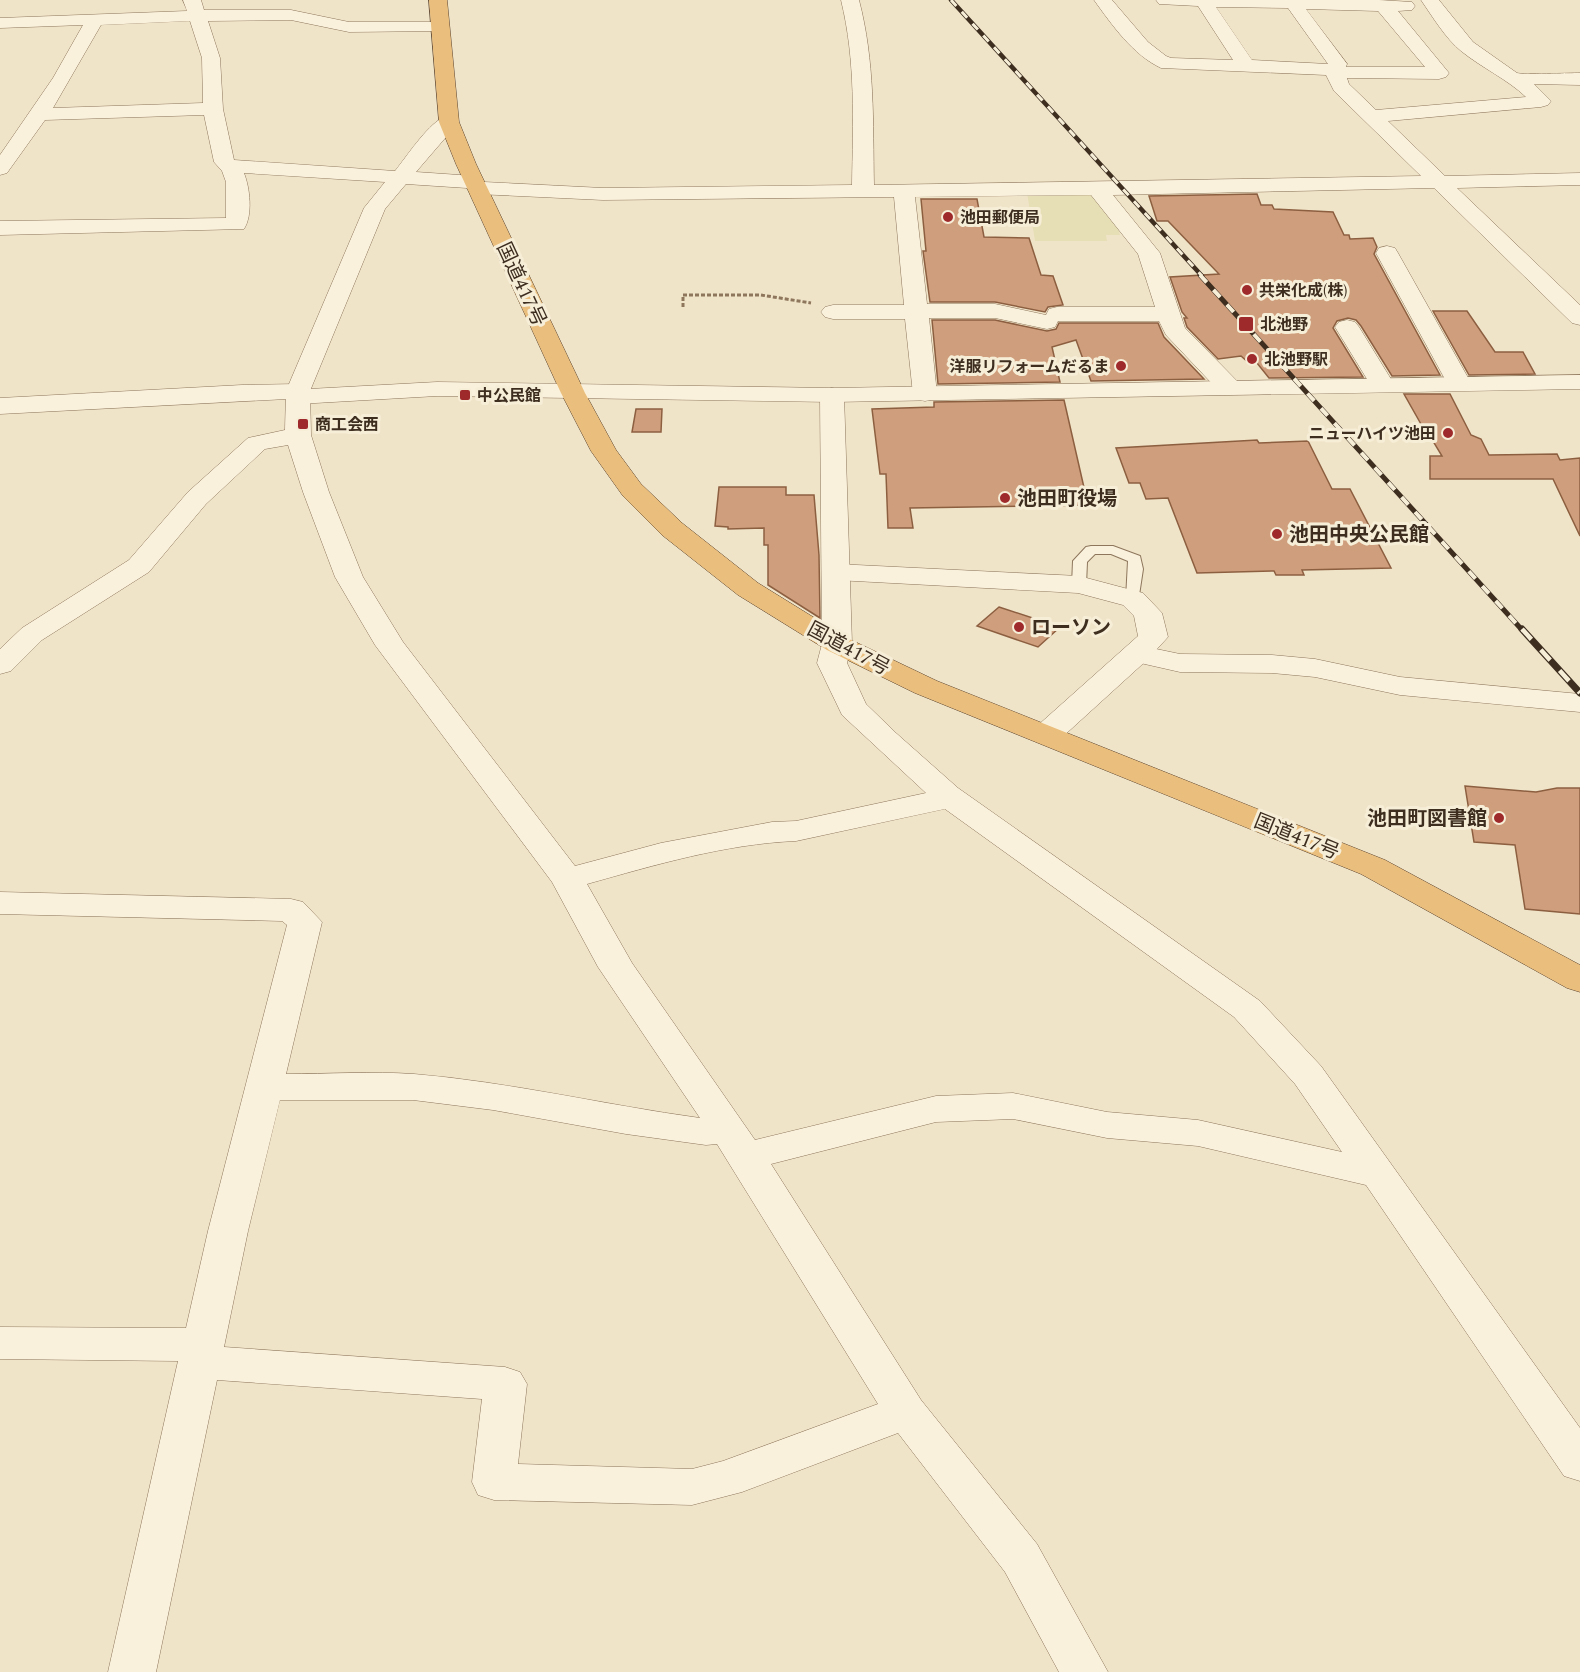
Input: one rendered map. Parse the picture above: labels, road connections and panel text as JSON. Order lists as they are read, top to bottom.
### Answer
{
  "streets": {
    "highway": ["国道417号"]
  },
  "places": {
    "other": [
      "池田郵便局",
      "共栄化成(株)",
      "北池野駅",
      "洋服リフォームだるま",
      "ニューハイツ池田",
      "池田町役場",
      "池田中央公民館",
      "ローソン",
      "池田町図書館"
    ],
    "transit": ["北池野", "中公民館", "商工会西"]
  }
}
